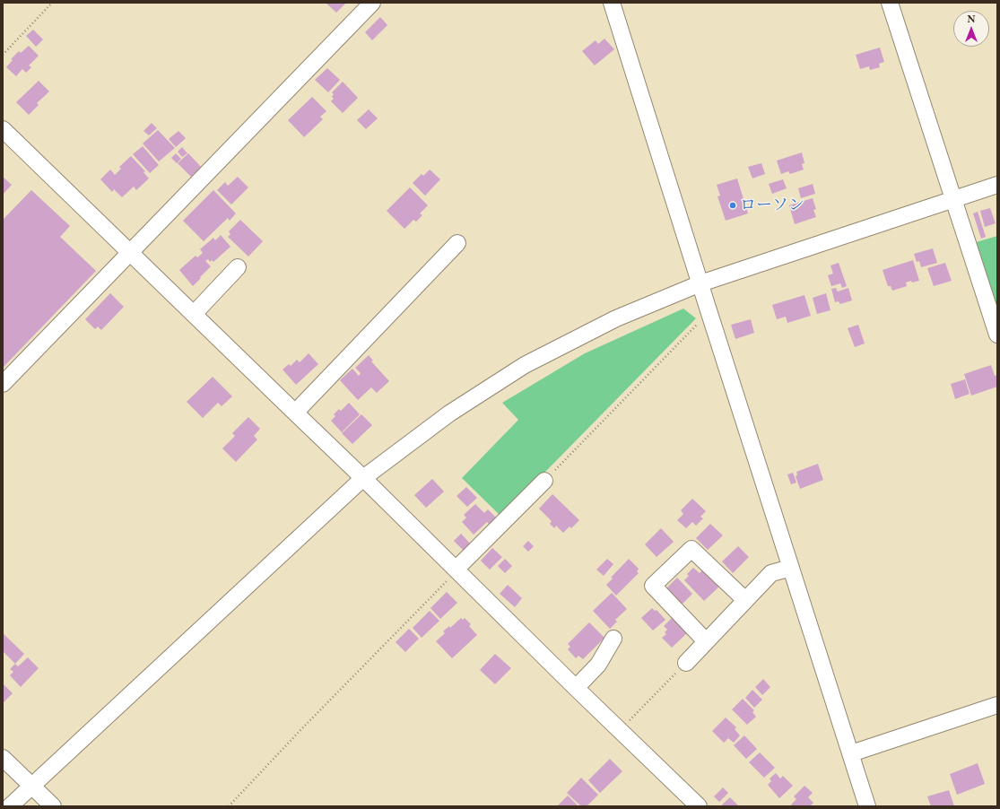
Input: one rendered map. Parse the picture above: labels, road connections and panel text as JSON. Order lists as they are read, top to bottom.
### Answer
{
  "places": ["ローソン"],
  "north": "top"
}
